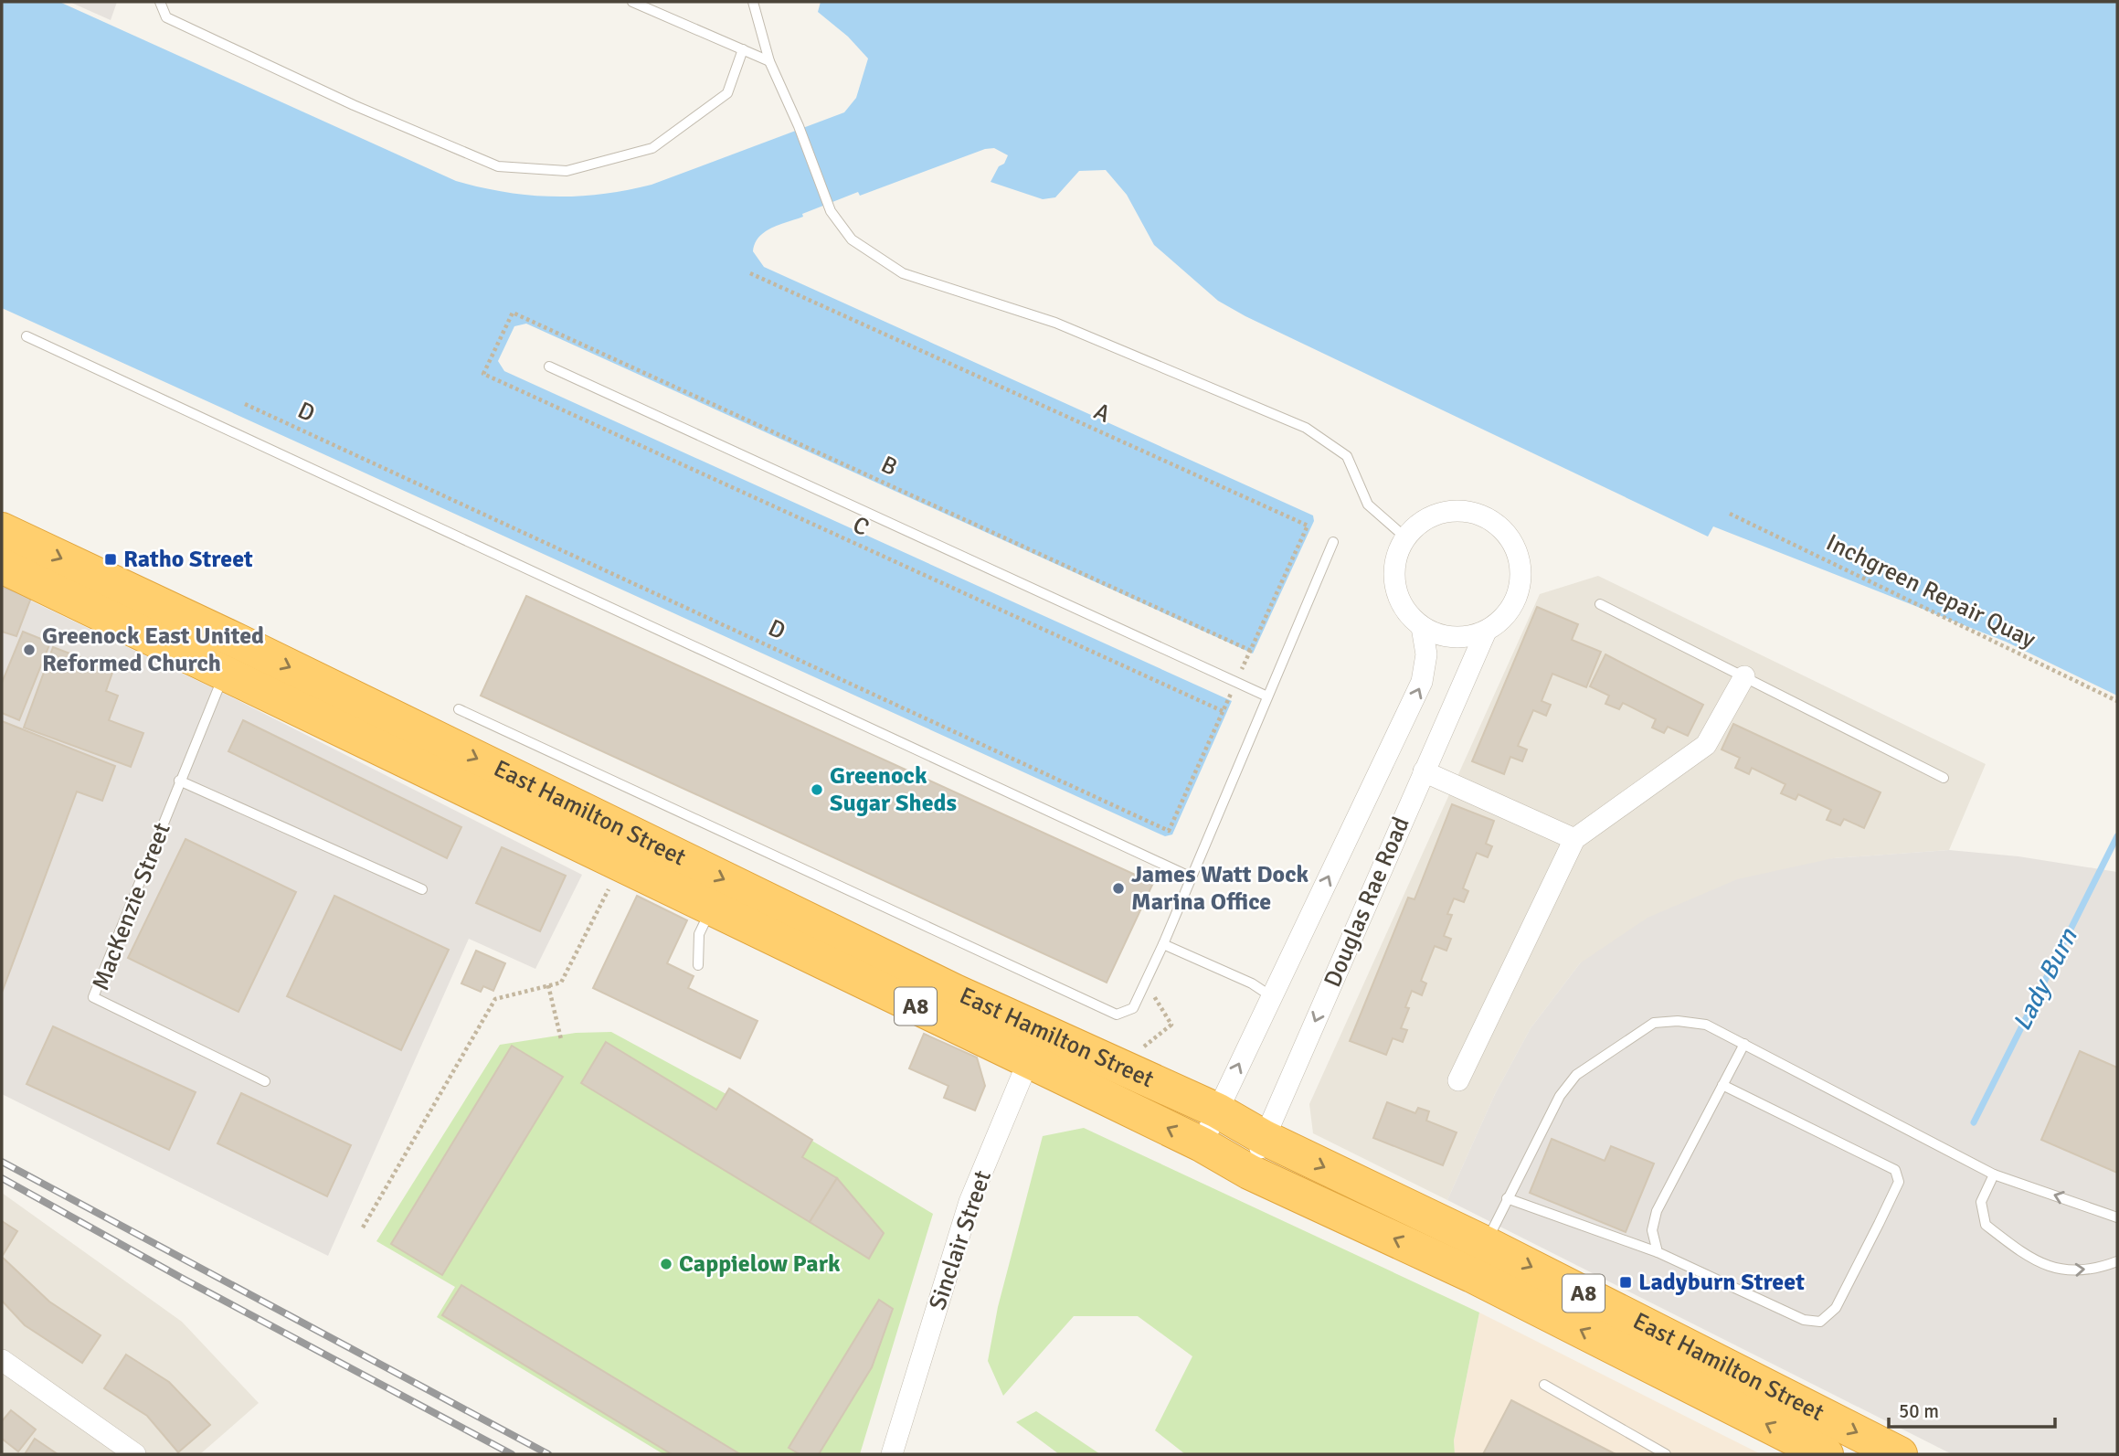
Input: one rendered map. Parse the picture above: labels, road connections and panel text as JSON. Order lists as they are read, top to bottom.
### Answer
{
  "streets": {
    "highway": ["East Hamilton Street", "A8"],
    "street": ["Douglas Rae Road", "Sinclair Street"],
    "lane": ["MacKenzie Street"],
    "path": [
      "D",
      "A",
      "B",
      "C",
      "Inchgreen Repair Quay"
    ]
  },
  "crossings": [
    ["D", "C"],
    ["A", "B"],
    ["B", "C"],
    ["East Hamilton Street", "Douglas Rae Road"],
    ["East Hamilton Street", "MacKenzie Street"],
    ["East Hamilton Street", "Sinclair Street"]
  ],
  "water": ["Lady Burn"],
  "places": {
    "transit": ["Ratho Street", "Ladyburn Street"],
    "other": [
      "Greenock East United Reformed Church",
      "Greenock Sugar Sheds",
      "James Watt Dock Marina Office",
      "Cappielow Park"
    ]
  },
  "scale_bar": "50 m"
}
